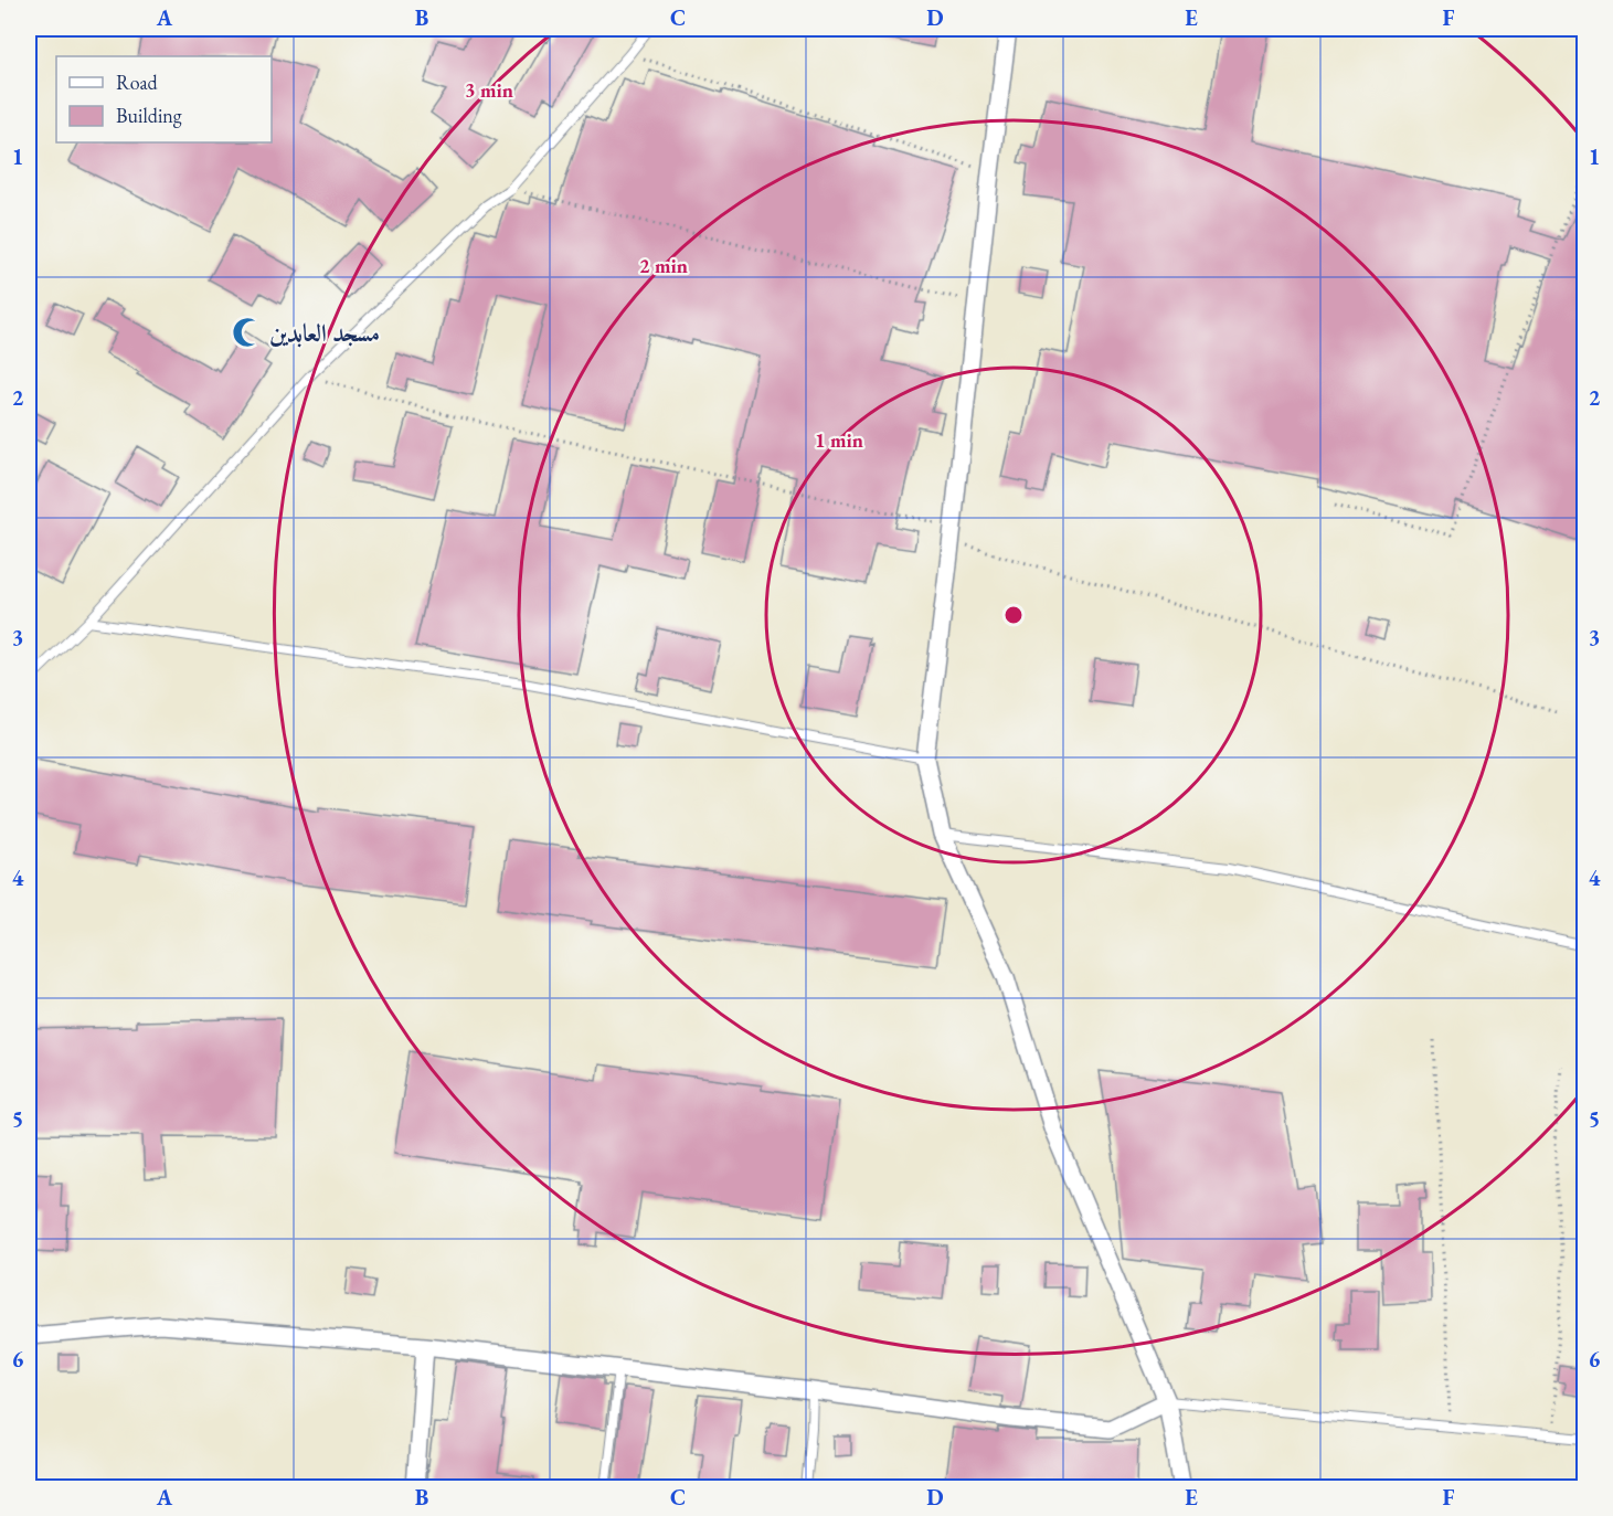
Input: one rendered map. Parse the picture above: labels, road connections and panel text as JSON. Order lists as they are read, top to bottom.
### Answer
{
  "places": {
    "mosque": ["مسجد العابدين"]
  },
  "legend": ["Road", "Building"],
  "grid": {
    "columns": [
      "A",
      "B",
      "C",
      "D",
      "E",
      "F"
    ],
    "rows": [
      "1",
      "2",
      "3",
      "4",
      "5",
      "6"
    ]
  },
  "rings": ["3 min", "2 min", "1 min"]
}
